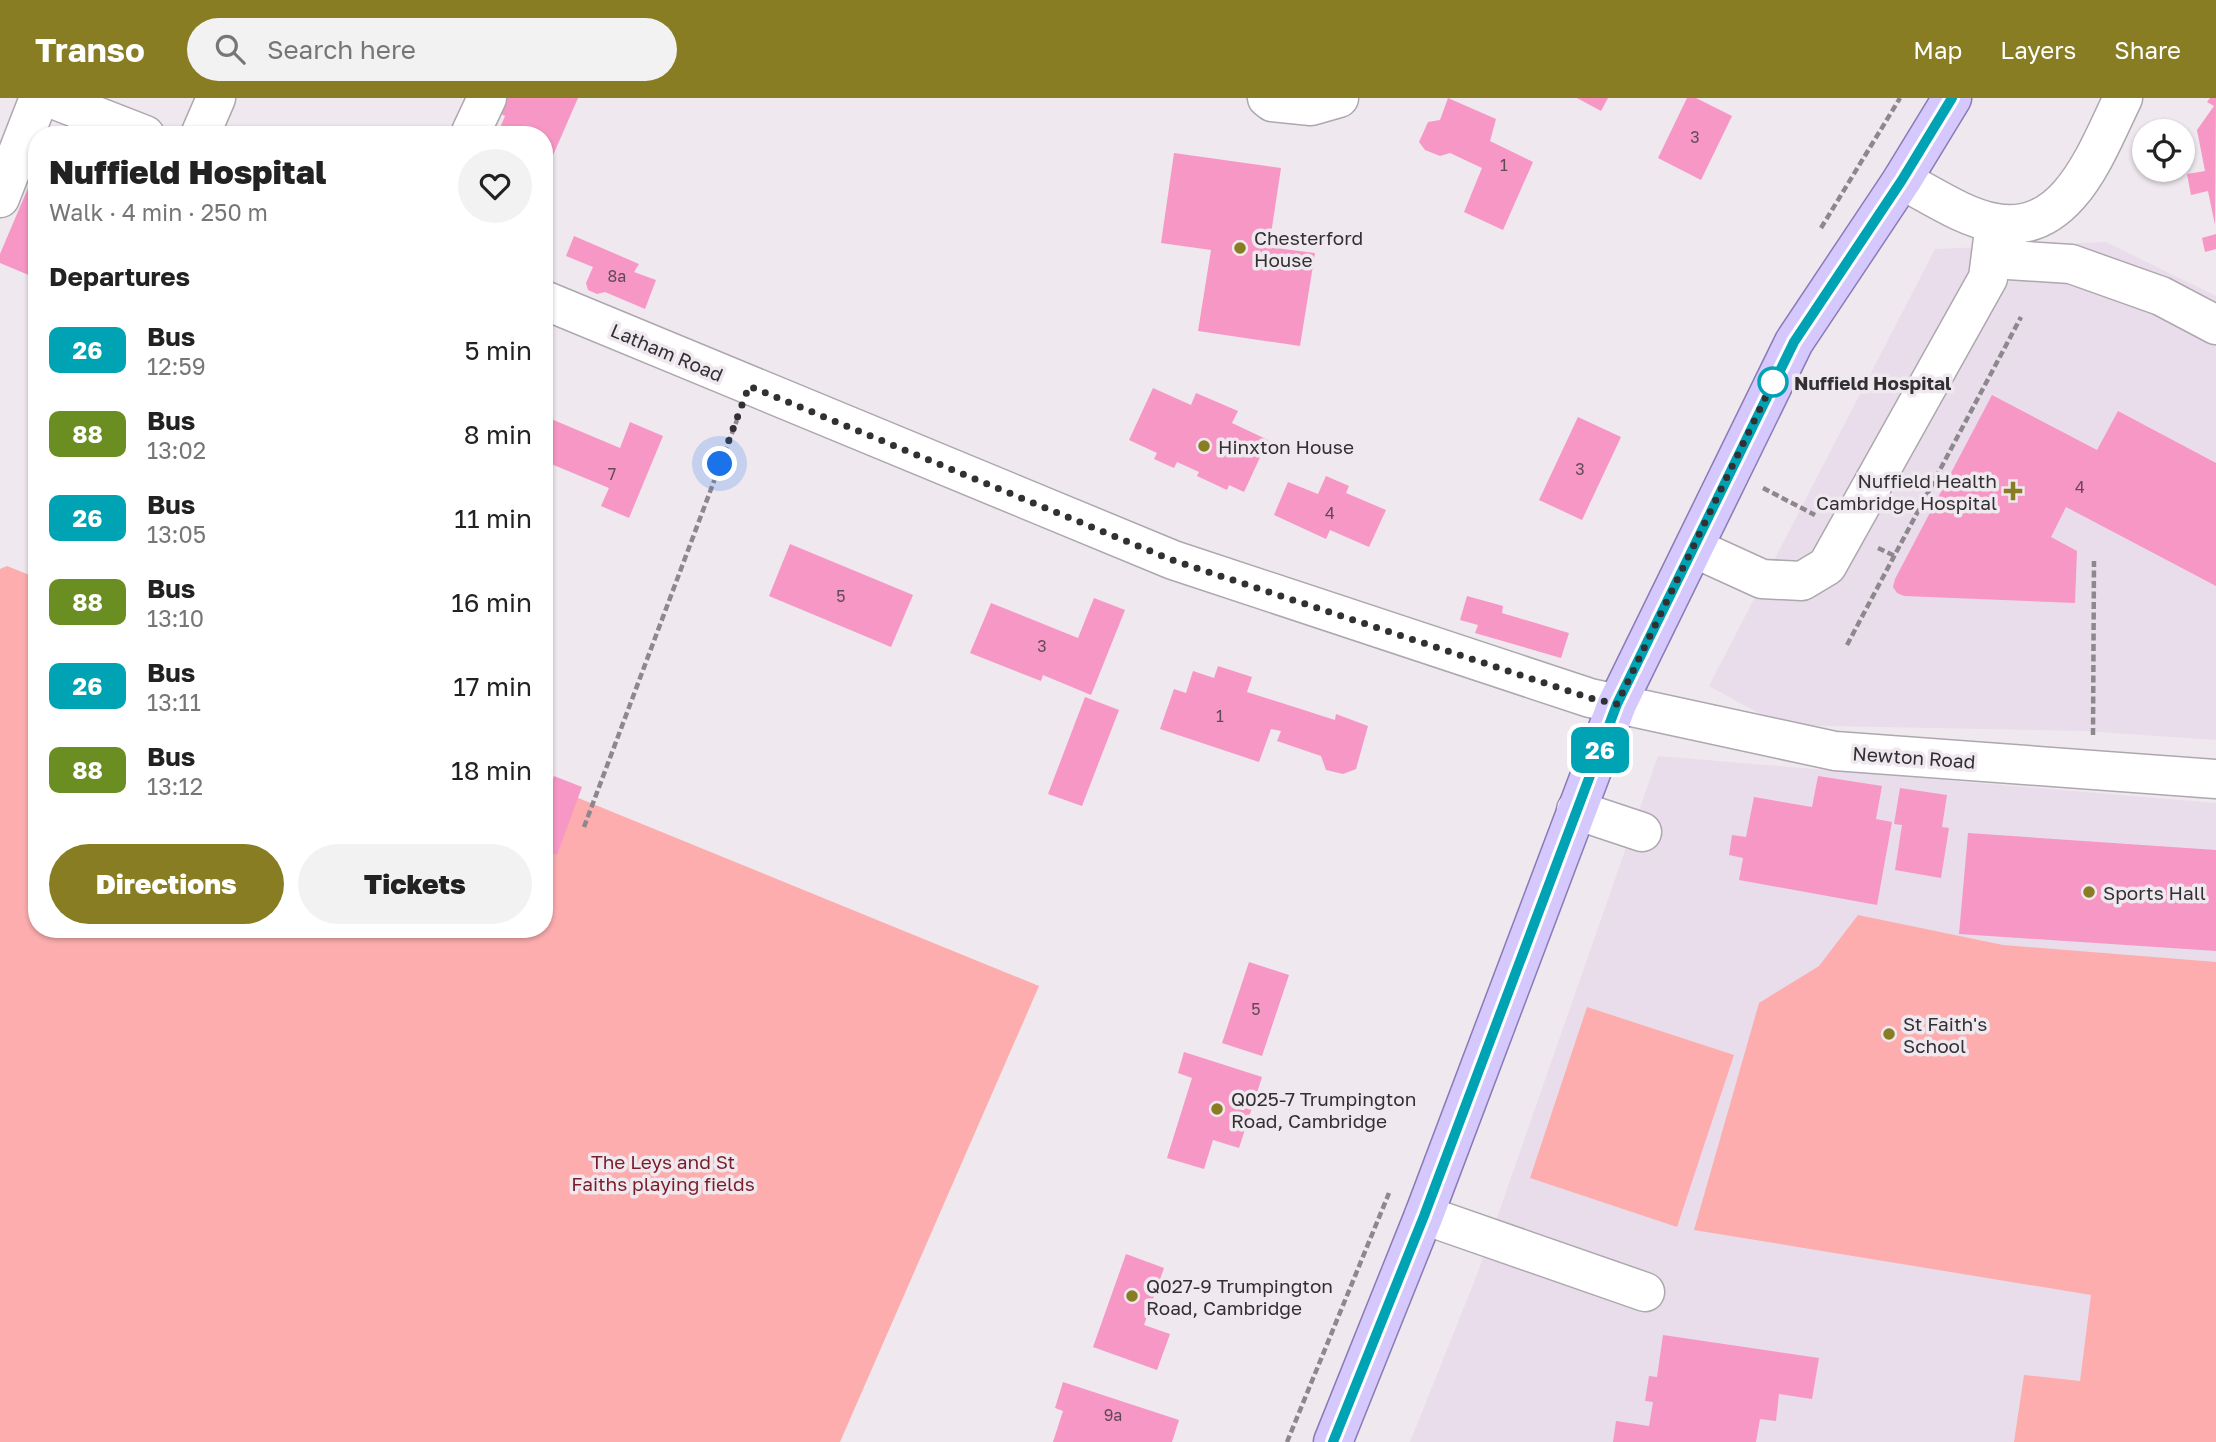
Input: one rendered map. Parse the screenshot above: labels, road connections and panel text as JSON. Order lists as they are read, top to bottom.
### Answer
{
  "streets": {
    "street": ["Latham Road", "Newton Road"]
  },
  "crossings": [
    ["Latham Road", "Newton Road"]
  ],
  "parks": ["The Leys and St Faiths playing fields"],
  "places": {
    "other": [
      "Chesterford House",
      "Nuffield Hospital",
      "Hinxton House",
      "Sports Hall",
      "St Faith's School",
      "Q025-7 Trumpington Road, Cambridge",
      "Q027-9 Trumpington Road, Cambridge"
    ],
    "health": ["Nuffield Health Cambridge Hospital"]
  },
  "lines": ["bus line 26"],
  "house_numbers": [
    "3",
    "1",
    "8a",
    "3",
    "7",
    "4",
    "4",
    "5",
    "3",
    "1",
    "5",
    "9a"
  ],
  "page": {
    "header": "Transo",
    "search": "Search here",
    "nav": ["Map", "Layers", "Share"],
    "on_map": "26",
    "heading": [
      ["Nuffield Hospital", "Walk · 4 min · 250 m"],
      "Departures"
    ],
    "list": [
      {
        "mark": "26",
        "name": "Bus",
        "note": "12:59",
        "value": "5 min"
      },
      {
        "mark": "88",
        "name": "Bus",
        "note": "13:02",
        "value": "8 min"
      },
      {
        "mark": "26",
        "name": "Bus",
        "note": "13:05",
        "value": "11 min"
      },
      {
        "mark": "88",
        "name": "Bus",
        "note": "13:10",
        "value": "16 min"
      },
      {
        "mark": "26",
        "name": "Bus",
        "note": "13:11",
        "value": "17 min"
      },
      {
        "mark": "88",
        "name": "Bus",
        "note": "13:12",
        "value": "18 min"
      }
    ],
    "buttons": ["Directions", "Tickets"]
  }
}
